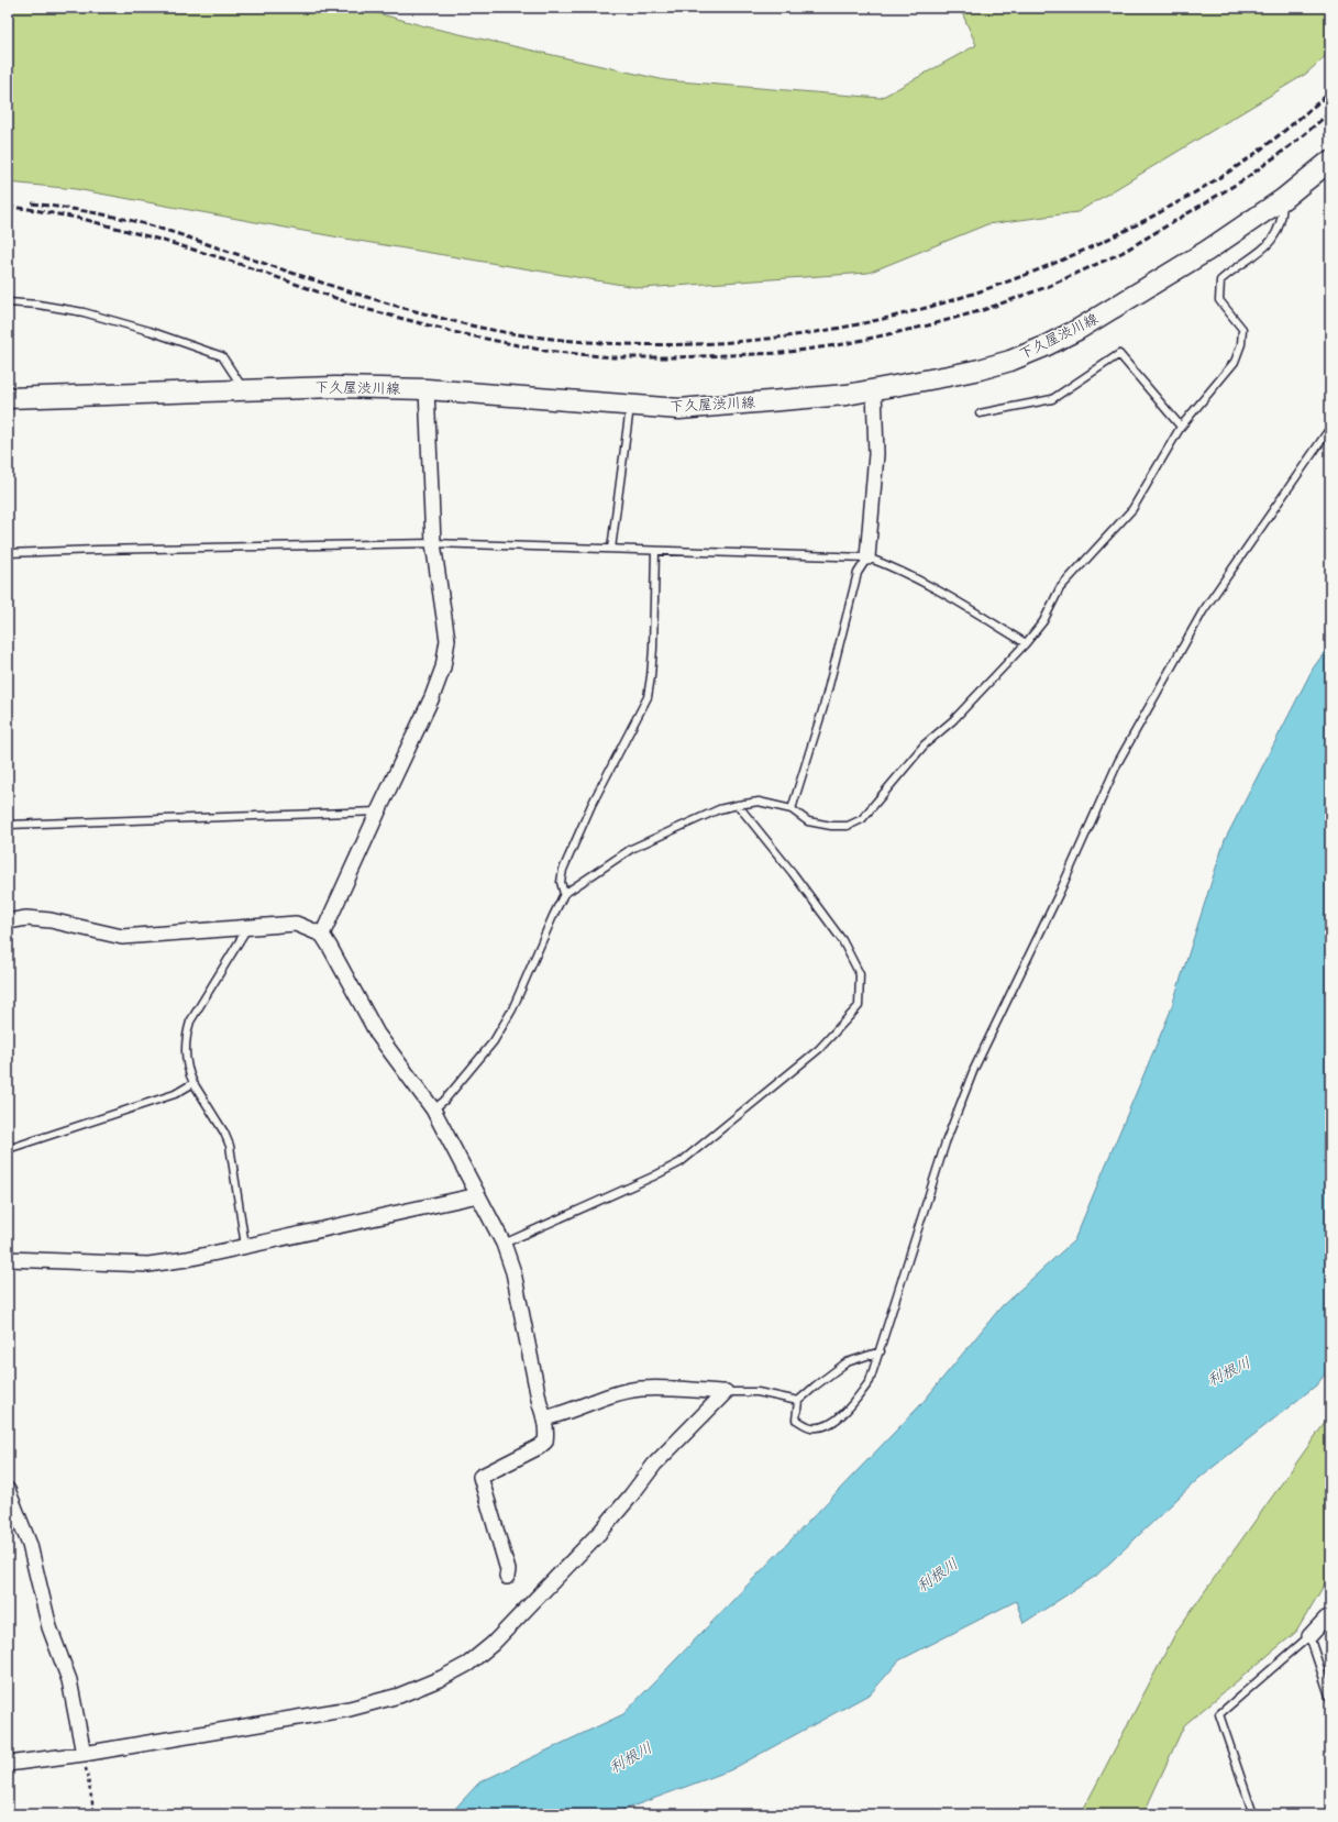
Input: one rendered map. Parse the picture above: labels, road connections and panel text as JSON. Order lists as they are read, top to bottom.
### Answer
{
  "streets": {
    "main road": ["下久屋渋川線"]
  },
  "water": ["利根川"]
}
